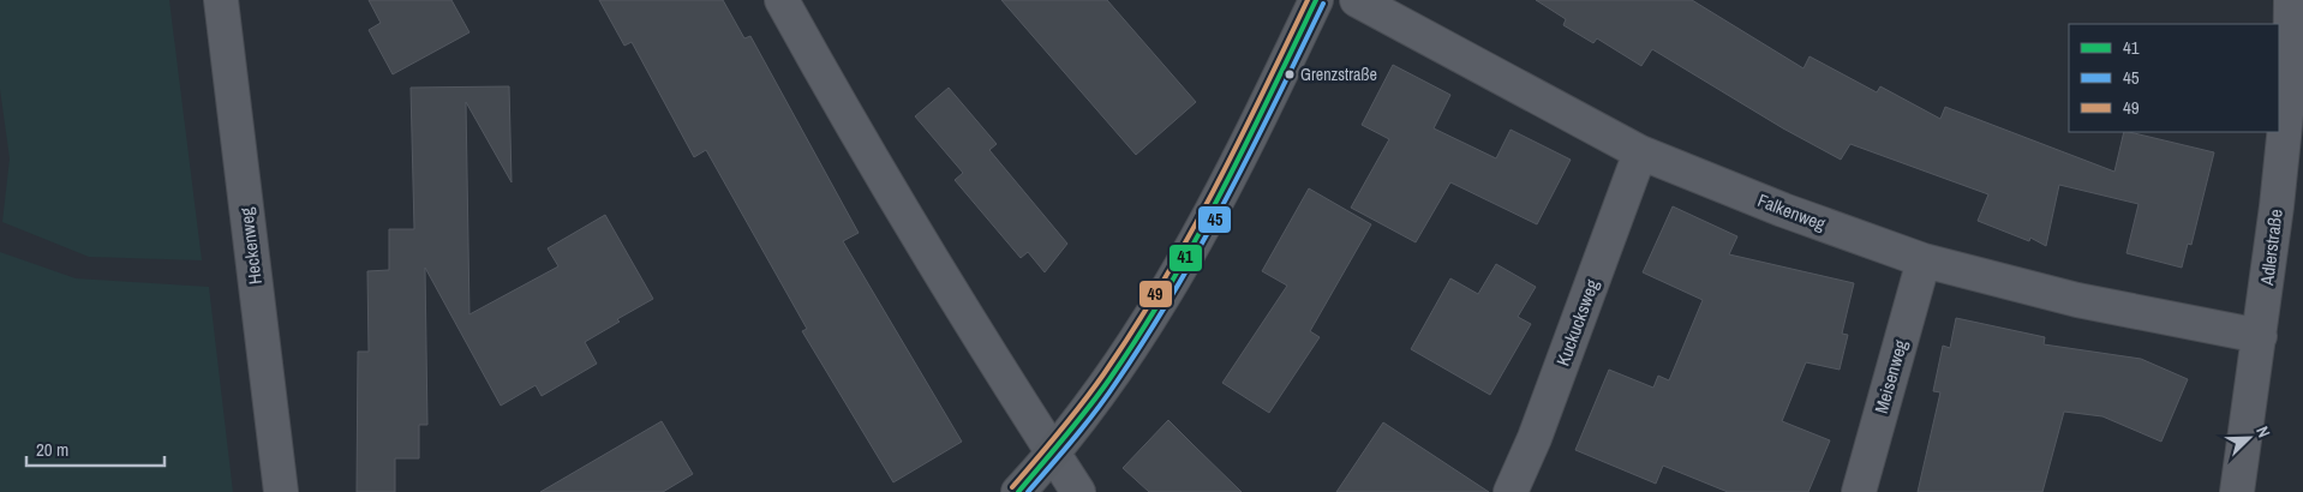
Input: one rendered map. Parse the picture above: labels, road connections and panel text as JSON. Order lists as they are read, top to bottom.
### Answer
{
  "streets": {
    "street": [
      "Falkenweg",
      "Heckenweg",
      "Adlerstraße",
      "Kuckucksweg",
      "Meisenweg"
    ]
  },
  "crossings": [
    ["Falkenweg", "Adlerstraße"],
    ["Falkenweg", "Kuckucksweg"],
    ["Falkenweg", "Meisenweg"]
  ],
  "places": ["Grenzstraße"],
  "lines": ["transit line 41", "transit line 49", "transit line 45"],
  "legend": ["41", "45", "49"],
  "scale_bar": "20 m",
  "north": "top right"
}
